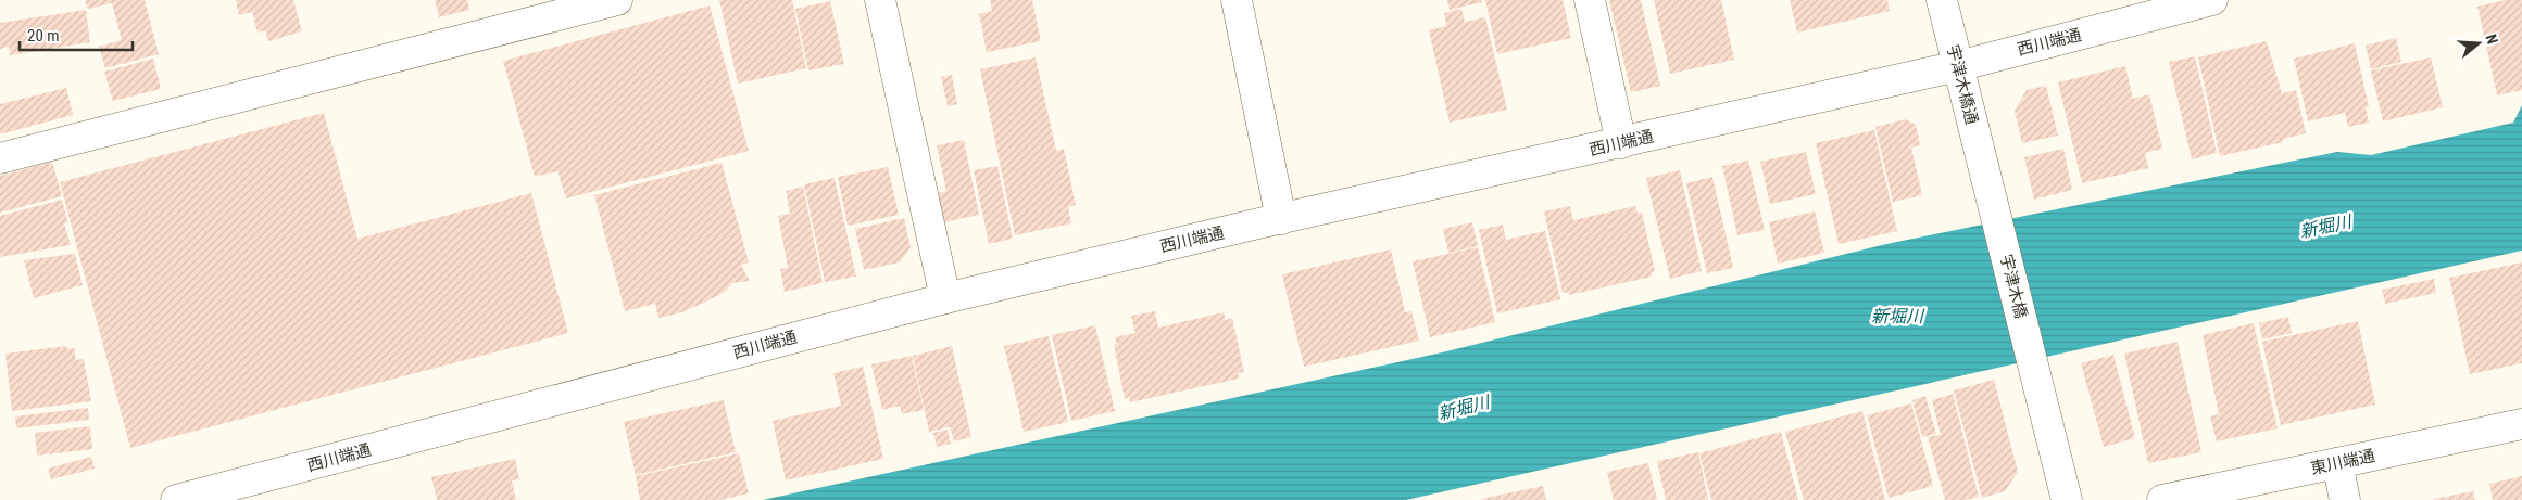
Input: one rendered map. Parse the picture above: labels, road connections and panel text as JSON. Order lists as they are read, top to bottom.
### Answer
{
  "streets": {
    "street": [
      "西川端通",
      "宇津木橋通",
      "宇津木橋",
      "東川端通"
    ]
  },
  "crossings": [
    ["西川端通", "宇津木橋通"],
    ["宇津木橋通", "宇津木橋"]
  ],
  "water": ["新堀川"],
  "scale_bar": "20 m",
  "north": "right"
}
